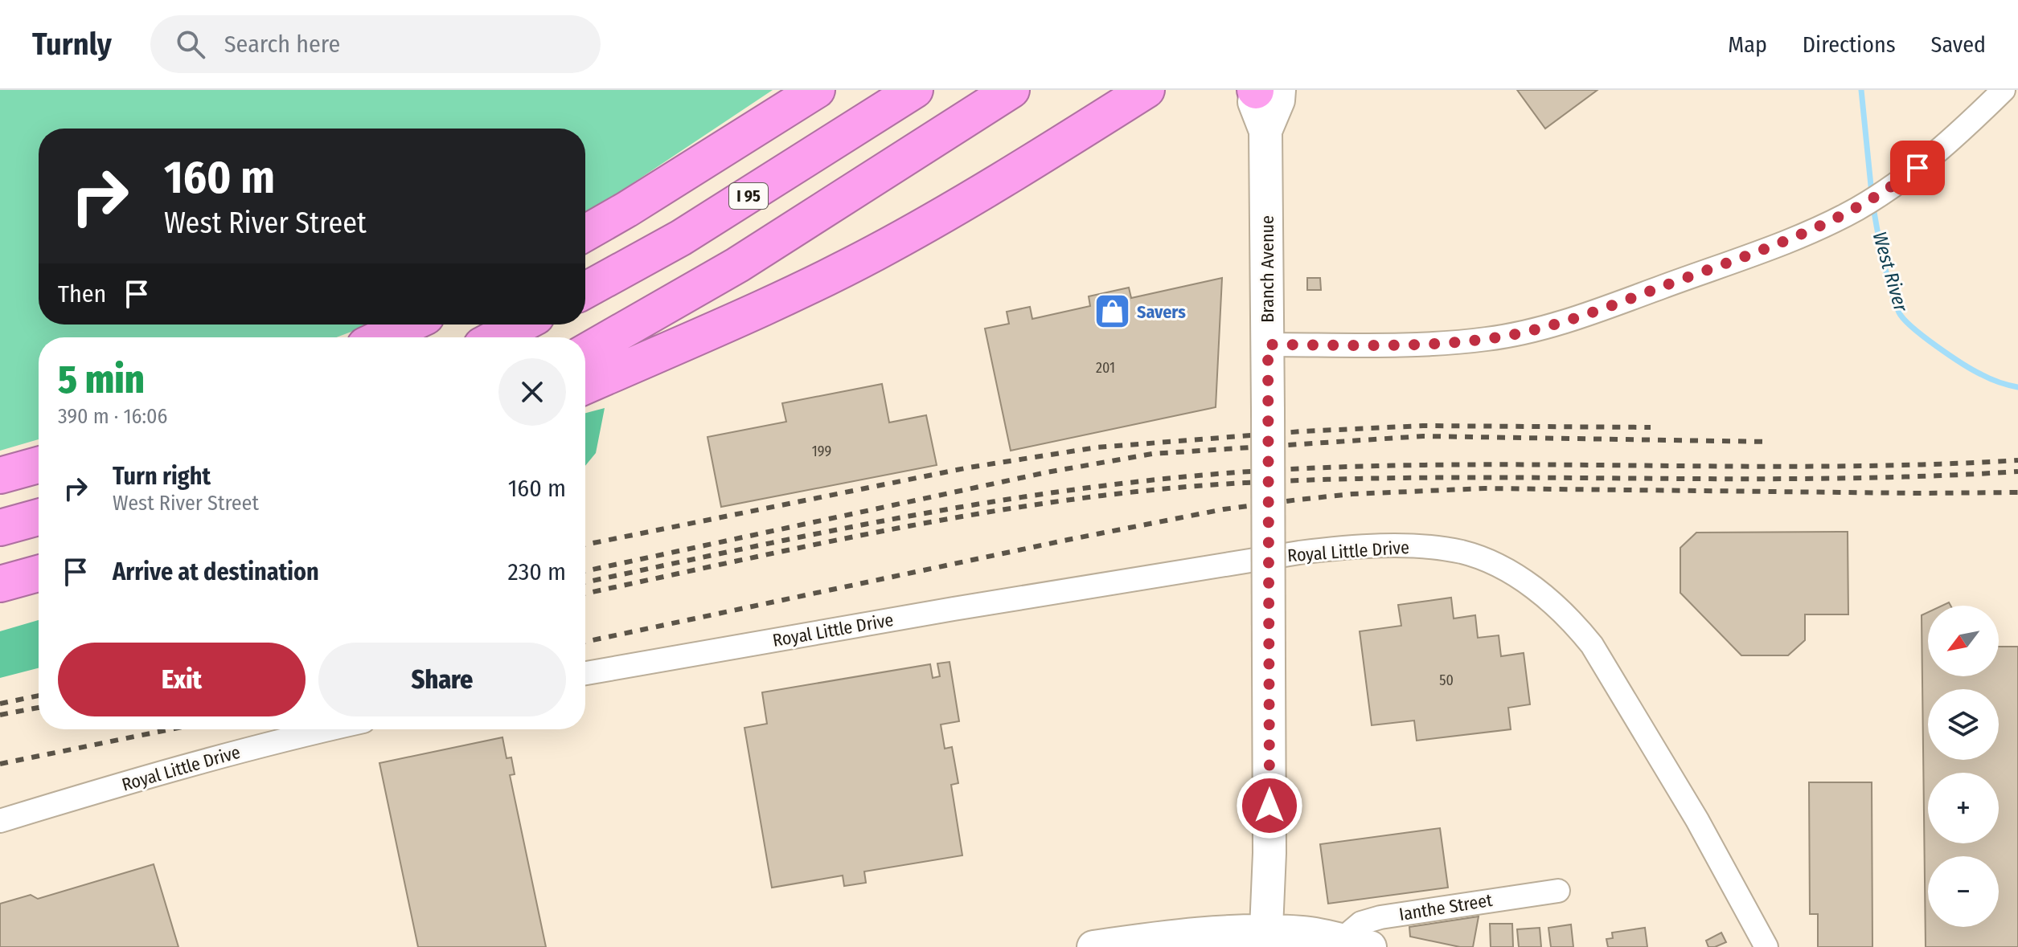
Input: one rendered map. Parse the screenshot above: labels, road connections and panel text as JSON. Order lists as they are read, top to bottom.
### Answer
{
  "streets": {
    "highway": ["I 95"],
    "main road": ["Branch Avenue"],
    "street": ["Royal Little Drive", "Ianthe Street"]
  },
  "water": ["West River"],
  "places": {
    "shop": ["Savers"]
  },
  "house_numbers": ["201", "199", "50"],
  "north": "bottom left",
  "page": {
    "header": "Turnly",
    "search": "Search here",
    "nav": ["Map", "Directions", "Saved"],
    "turn": ["160 m", "West River Street"],
    "then": "Then",
    "heading": ["5 min", "390 m · 16:06"],
    "list": [
      {
        "name": "Turn right",
        "note": "West River Street",
        "value": "160 m"
      },
      {
        "name": "Arrive at destination",
        "value": "230 m"
      }
    ],
    "map_buttons": ["+", "−"],
    "buttons": ["Exit", "Share"]
  }
}
